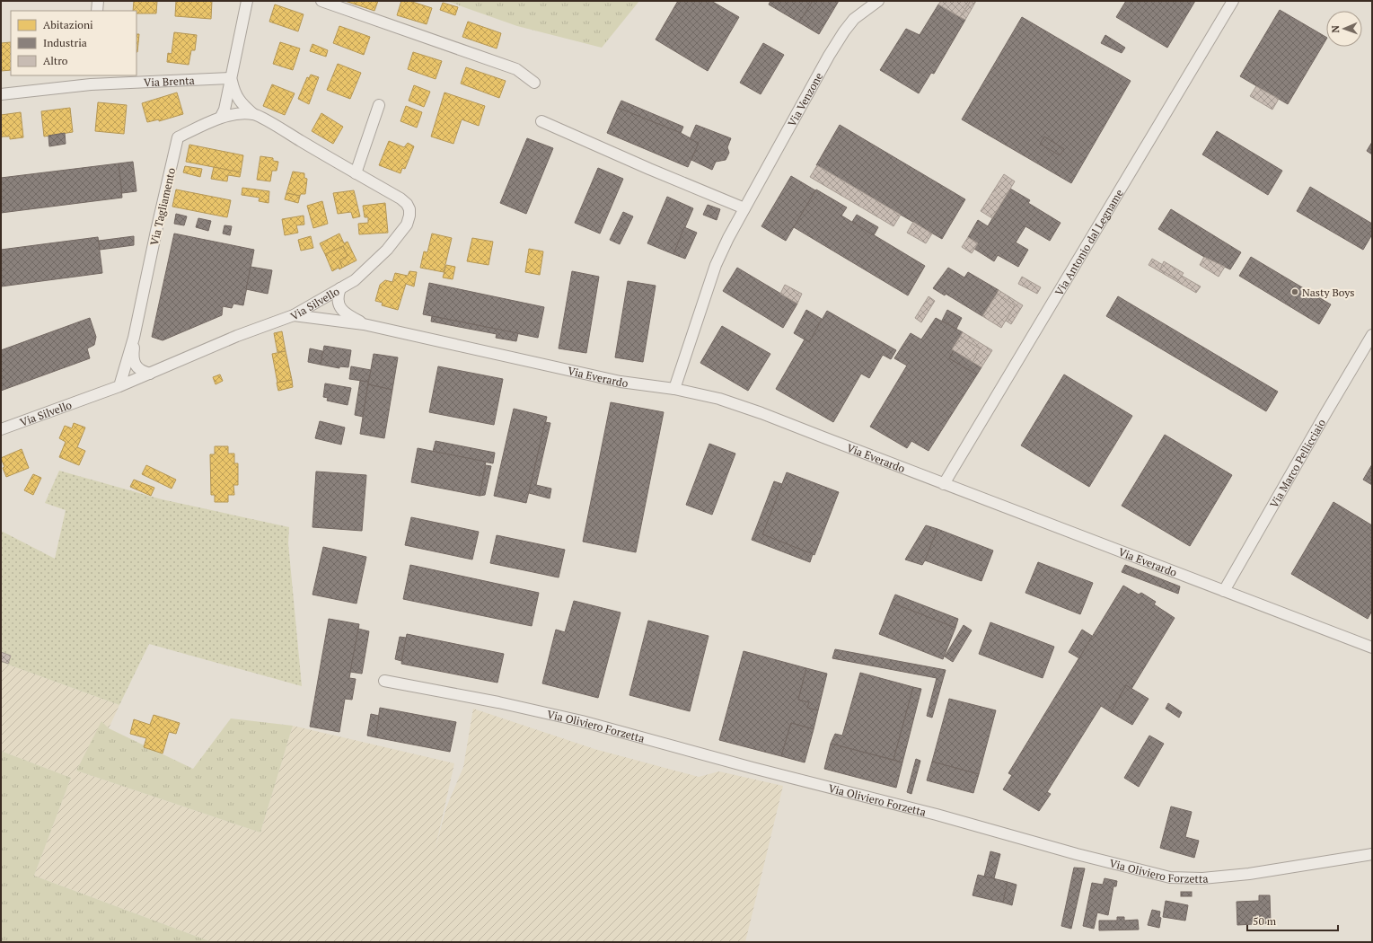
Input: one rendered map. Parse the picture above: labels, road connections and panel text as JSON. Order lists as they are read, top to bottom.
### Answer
{
  "streets": {
    "street": [
      "Via Brenta",
      "Via Venzone",
      "Via Tagliamento",
      "Via Antonio dal Legname",
      "Via Silvello",
      "Via Everardo",
      "Via Marco Pellicciaio",
      "Via Oliviero Forzetta"
    ]
  },
  "crossings": [
    ["Via Venzone", "Via Everardo"],
    ["Via Tagliamento", "Via Silvello"],
    ["Via Antonio dal Legname", "Via Everardo"],
    ["Via Silvello", "Via Everardo"],
    ["Via Everardo", "Via Marco Pellicciaio"]
  ],
  "places": ["Nasty Boys"],
  "legend": ["Abitazioni", "Industria", "Altro"],
  "scale_bar": "50 m",
  "north": "left"
}
